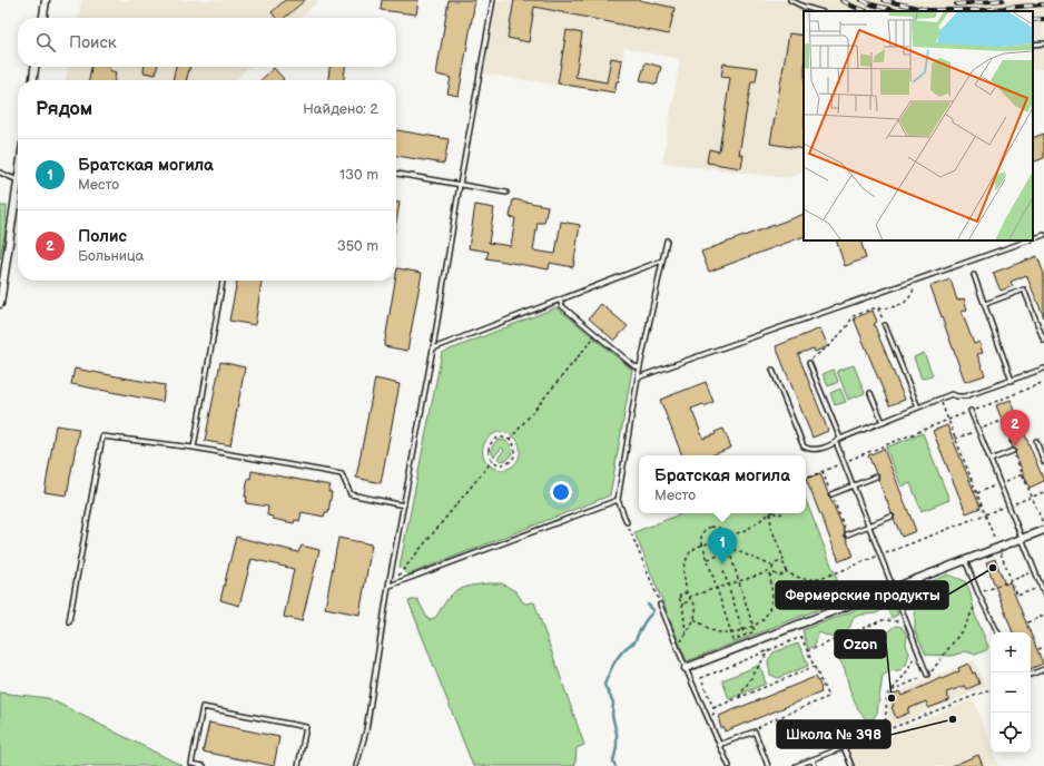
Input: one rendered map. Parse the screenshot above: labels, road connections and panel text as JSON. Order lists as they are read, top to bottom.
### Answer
{
  "places": ["Фермерские продукты", "Ozon", "Школа № 398"],
  "page": {
    "search": "Поиск",
    "heading": ["Рядом", "Найдено: 2"],
    "list": [
      {
        "mark": "1",
        "name": "Братская могила",
        "note": "Место",
        "value": "130 m"
      },
      {
        "mark": "2",
        "name": "Полис",
        "note": "Больница",
        "value": "350 m"
      }
    ],
    "pins": ["2", "1"],
    "popup": ["Братская могила", "Место"],
    "map_buttons": ["+", "−"]
  }
}
